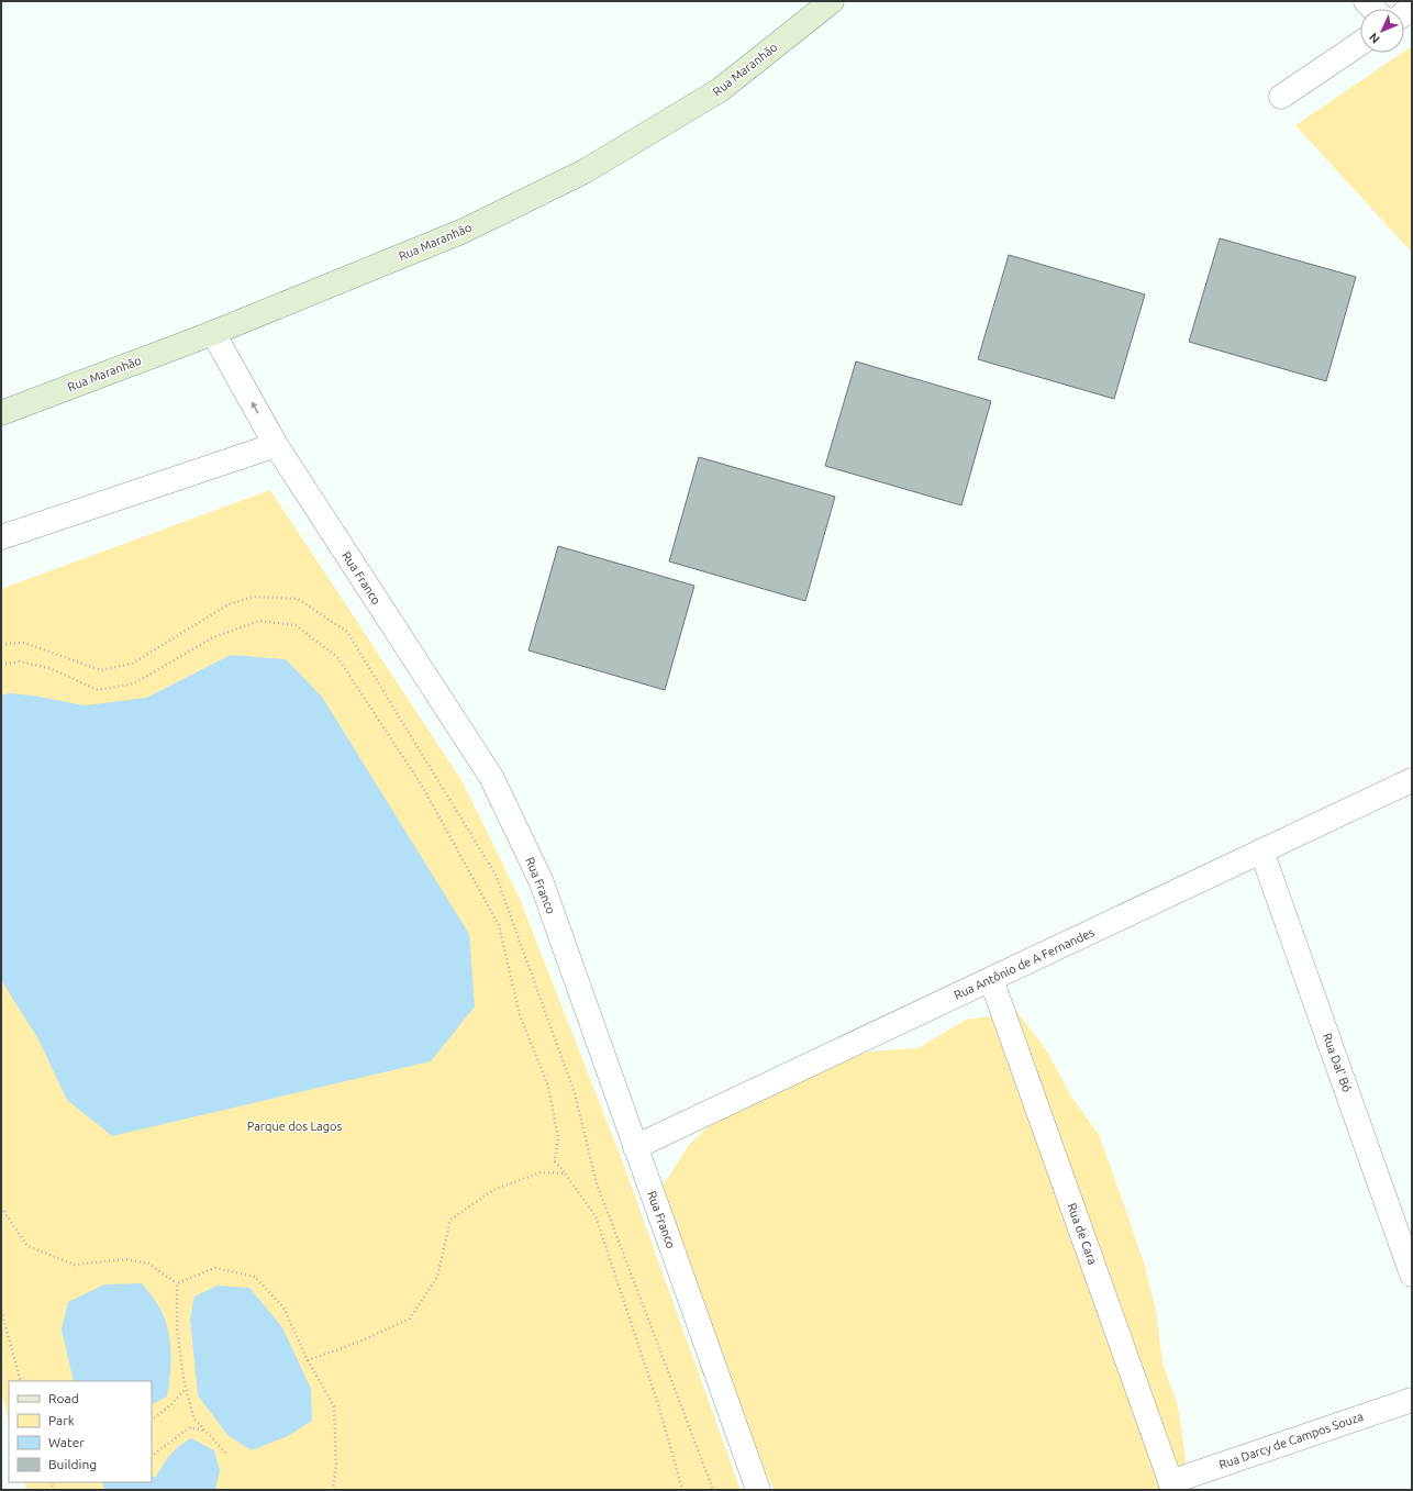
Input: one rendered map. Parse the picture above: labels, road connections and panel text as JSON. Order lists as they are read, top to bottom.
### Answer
{
  "streets": {
    "main road": ["Rua Maranhão"],
    "street": [
      "Rua Franco",
      "Rua Antônio de A Fernandes",
      "Rua Dal' Bó",
      "Rua de Cara",
      "Rua Darcy de Campos Souza"
    ]
  },
  "crossings": [
    ["Rua Maranhão", "Rua Franco"],
    ["Rua Franco", "Rua Antônio de A Fernandes"],
    ["Rua Antônio de A Fernandes", "Rua Dal' Bó"],
    ["Rua Antônio de A Fernandes", "Rua de Cara"],
    ["Rua de Cara", "Rua Darcy de Campos Souza"]
  ],
  "parks": ["Parque dos Lagos"],
  "legend": [
    "Road",
    "Park",
    "Water",
    "Building"
  ],
  "north": "bottom left"
}
